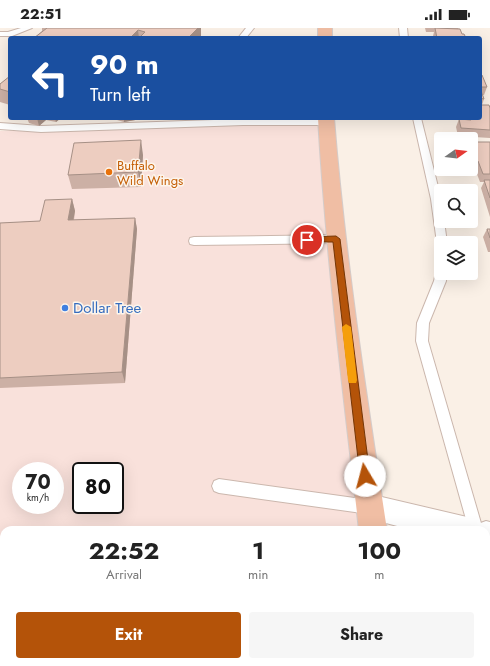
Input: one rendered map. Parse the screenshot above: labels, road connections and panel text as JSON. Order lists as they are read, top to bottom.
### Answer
{
  "places": ["Buffalo Wild Wings", "Dollar Tree"],
  "north": "right",
  "page": {
    "status": "22:51",
    "turn": ["90 m", "Turn left"],
    "speed": "70 km/h",
    "limit": "80",
    "eta": [
      "22:52",
      "Arrival",
      "1",
      "min",
      "100",
      "m"
    ],
    "buttons": ["Exit", "Share"]
  }
}
